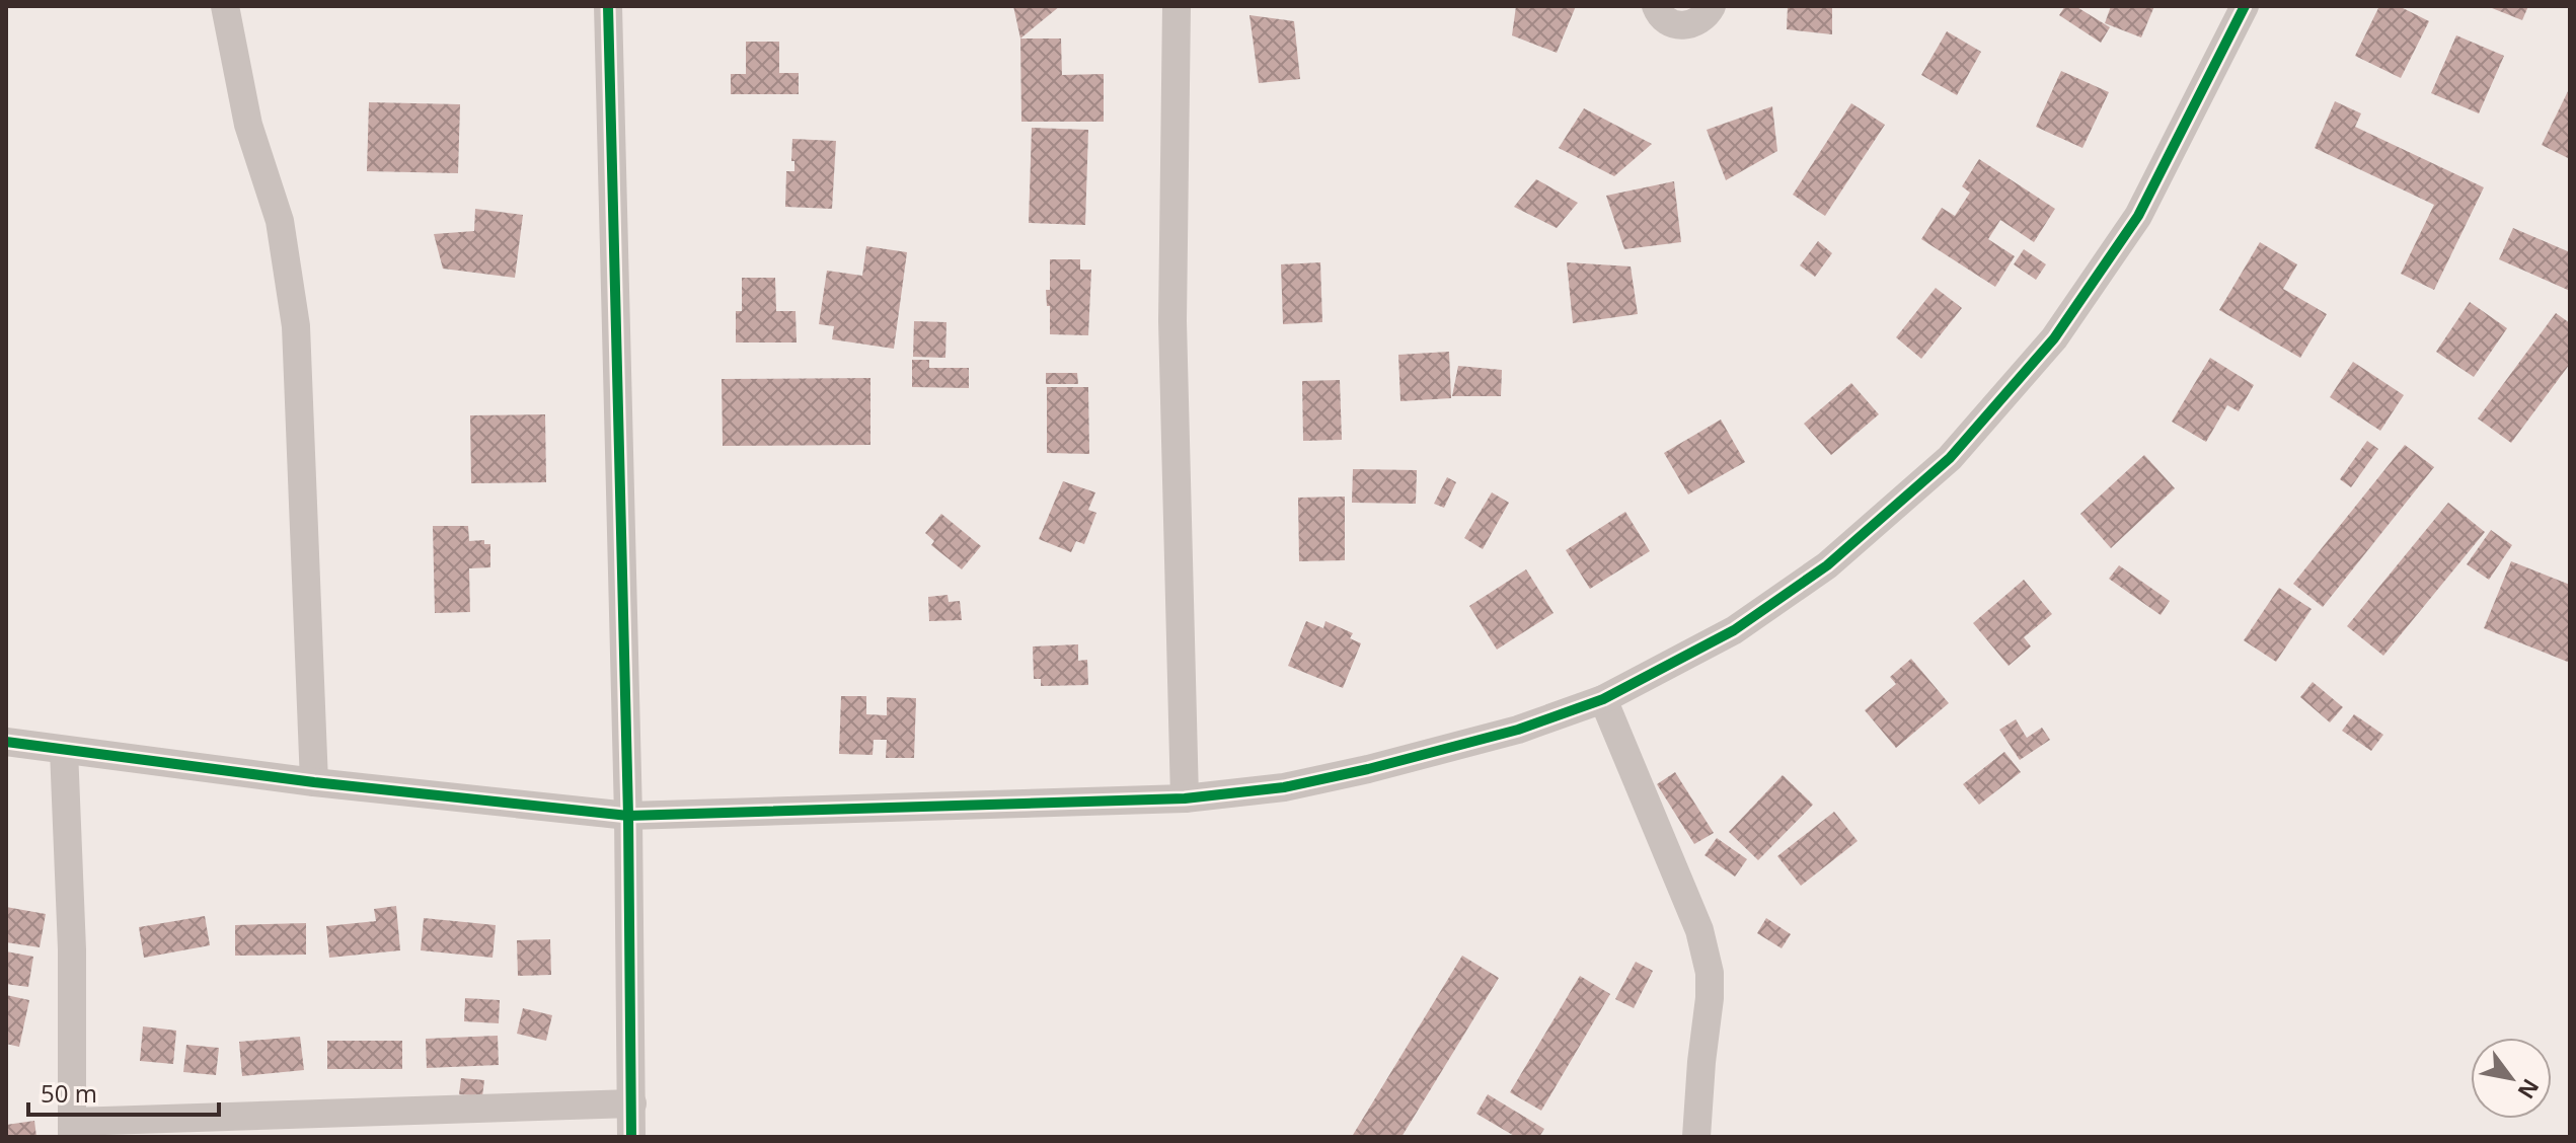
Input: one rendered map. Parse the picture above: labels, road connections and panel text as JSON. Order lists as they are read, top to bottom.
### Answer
{
  "scale_bar": "50 m",
  "north": "bottom right"
}
